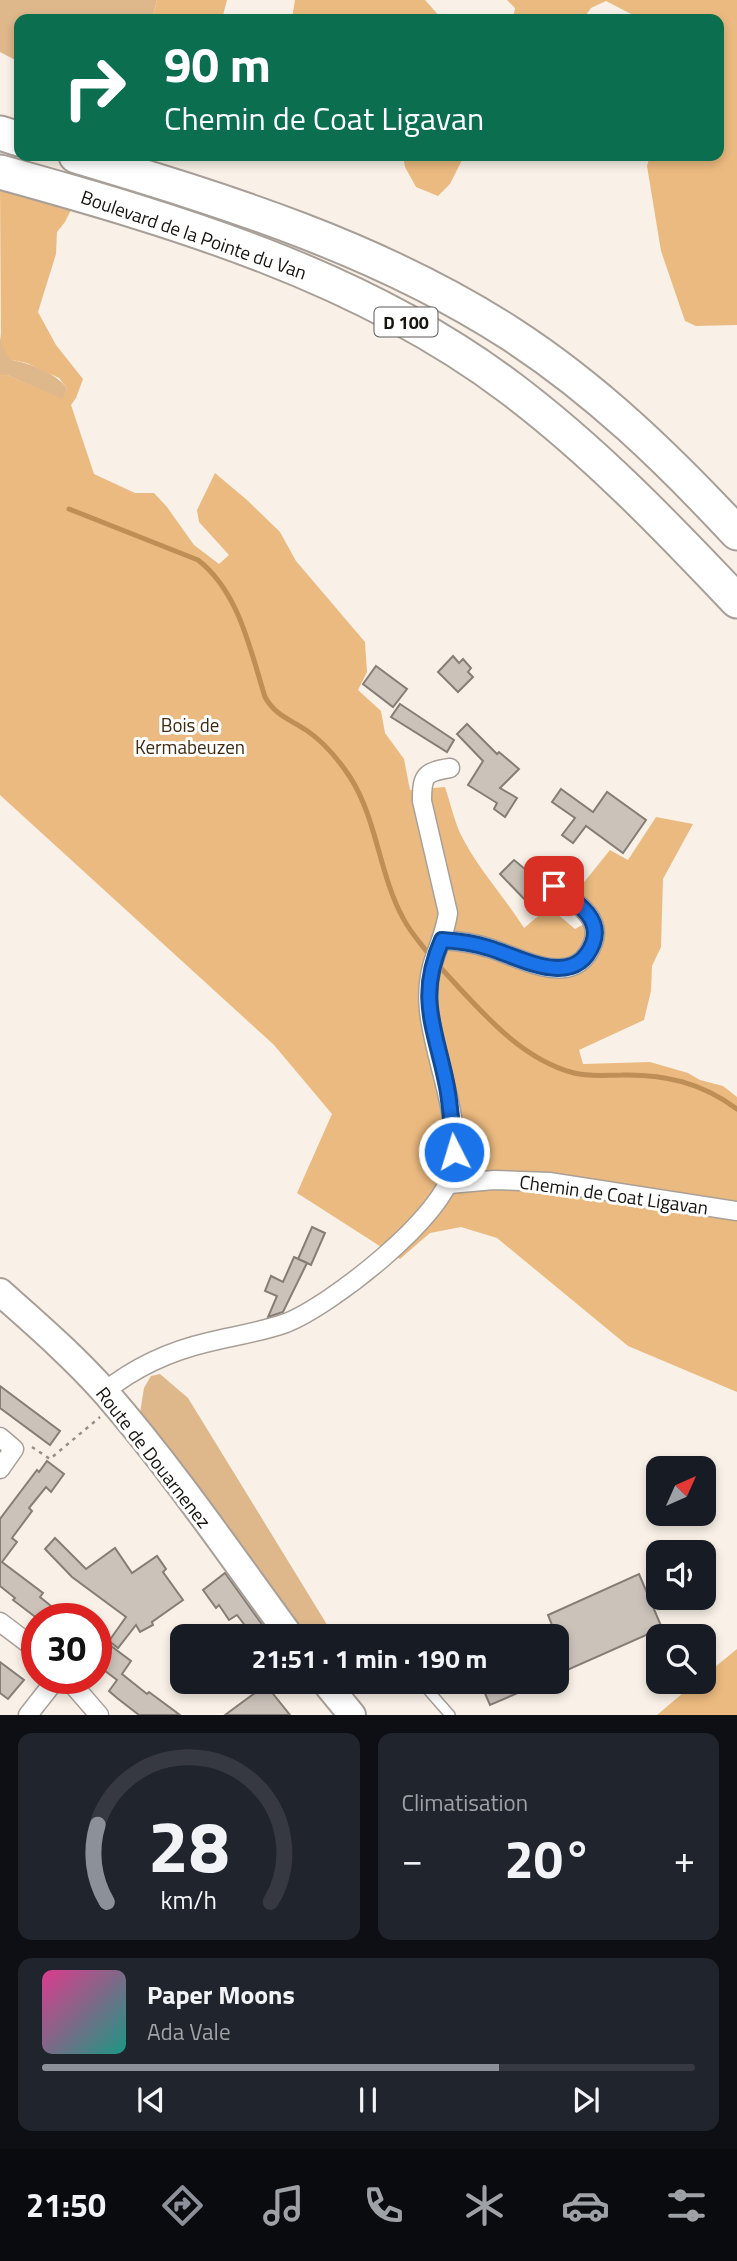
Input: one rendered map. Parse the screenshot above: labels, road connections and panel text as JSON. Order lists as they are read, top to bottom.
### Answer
{
  "streets": {
    "highway": ["Boulevard de la Pointe du Van", "D 100"],
    "main road": ["Route de Douarnenez"],
    "street": ["Chemin de Coat Ligavan"]
  },
  "parks": ["Bois de Kermabeuzen"],
  "north": "top right",
  "page": {
    "turn": ["90 m", "Chemin de Coat Ligavan"],
    "limit": "30",
    "trip": "21:51 · 1 min · 190 m",
    "tile": "Climatisation",
    "heat": ["−", "20°", "+"],
    "song": ["Paper Moons", "Ada Vale"],
    "tabs": "21:50",
    "gauge": ["28", "km/h"]
  }
}
